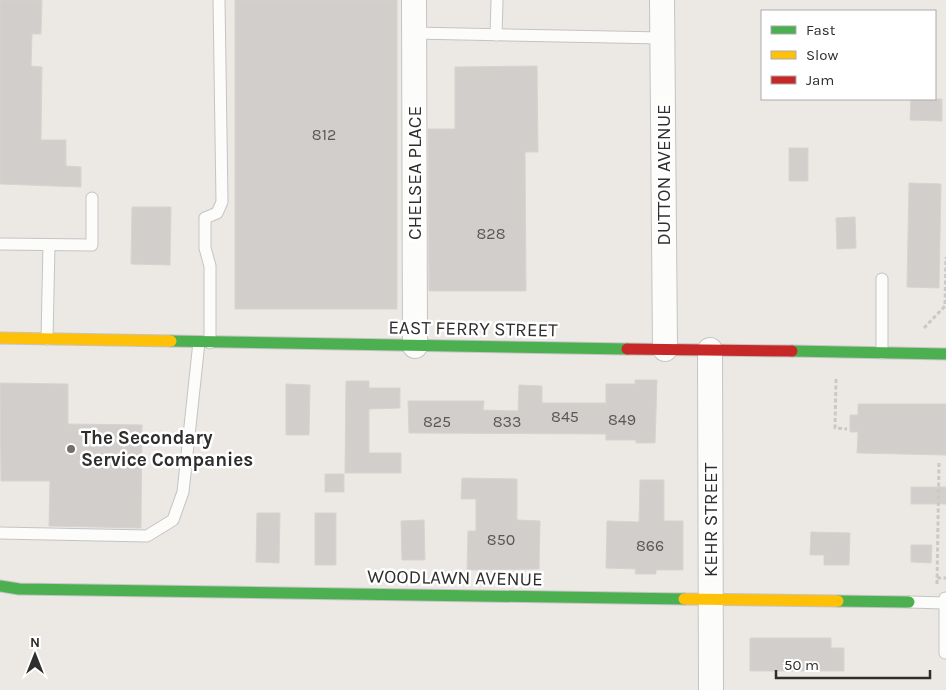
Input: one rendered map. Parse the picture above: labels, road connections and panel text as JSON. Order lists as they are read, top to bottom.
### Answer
{
  "streets": {
    "street": [
      "CHELSEA PLACE",
      "DUTTON AVENUE",
      "EAST FERRY STREET",
      "KEHR STREET",
      "WOODLAWN AVENUE"
    ]
  },
  "crossings": [
    ["CHELSEA PLACE", "EAST FERRY STREET"],
    ["DUTTON AVENUE", "EAST FERRY STREET"],
    ["EAST FERRY STREET", "KEHR STREET"],
    ["KEHR STREET", "WOODLAWN AVENUE"]
  ],
  "places": ["The Secondary Service Companies"],
  "house_numbers": [
    "812",
    "828",
    "845",
    "849",
    "825",
    "833",
    "850",
    "866"
  ],
  "legend": ["Fast", "Slow", "Jam"],
  "scale_bar": "50 m",
  "north": "top"
}
